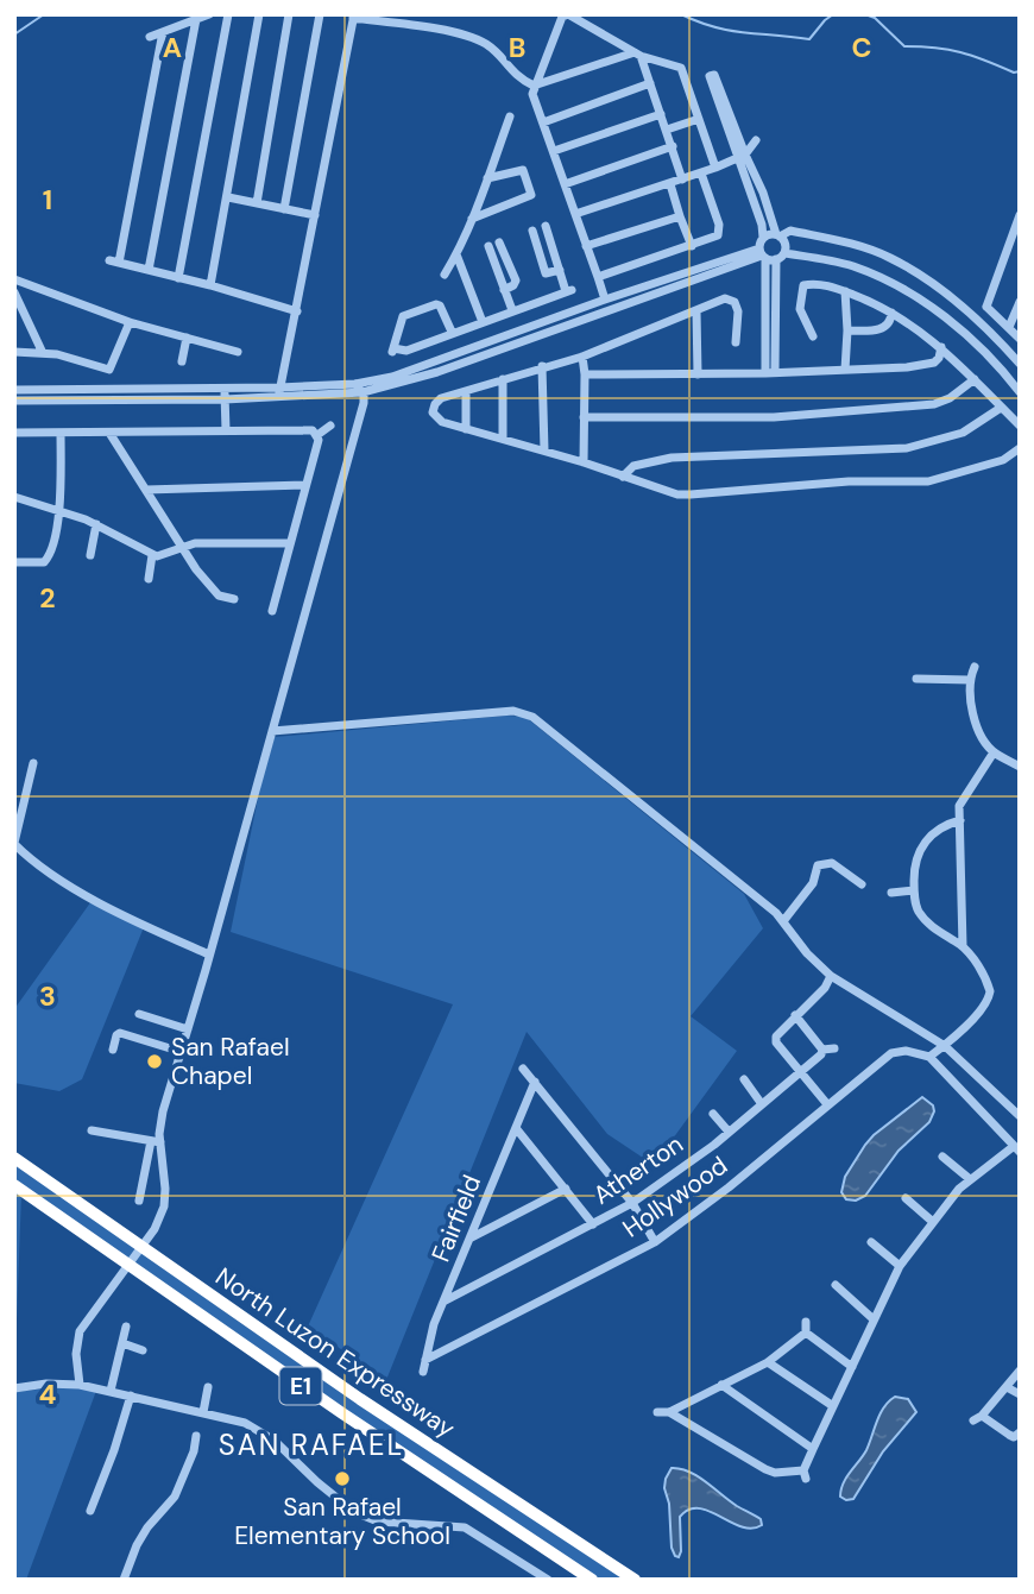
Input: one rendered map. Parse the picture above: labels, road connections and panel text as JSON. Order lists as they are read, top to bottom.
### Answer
{
  "streets": {
    "highway": ["North Luzon Expressway", "E1"],
    "street": ["Atherton", "Hollywood", "Fairfield"]
  },
  "crossings": [
    ["Atherton", "Fairfield"],
    ["Hollywood", "Fairfield"]
  ],
  "districts": ["SAN RAFAEL"],
  "places": ["San Rafael Chapel", "San Rafael Elementary School"],
  "grid": {
    "columns": ["A", "B", "C"],
    "rows": [
      "1",
      "2",
      "3",
      "4"
    ]
  }
}
